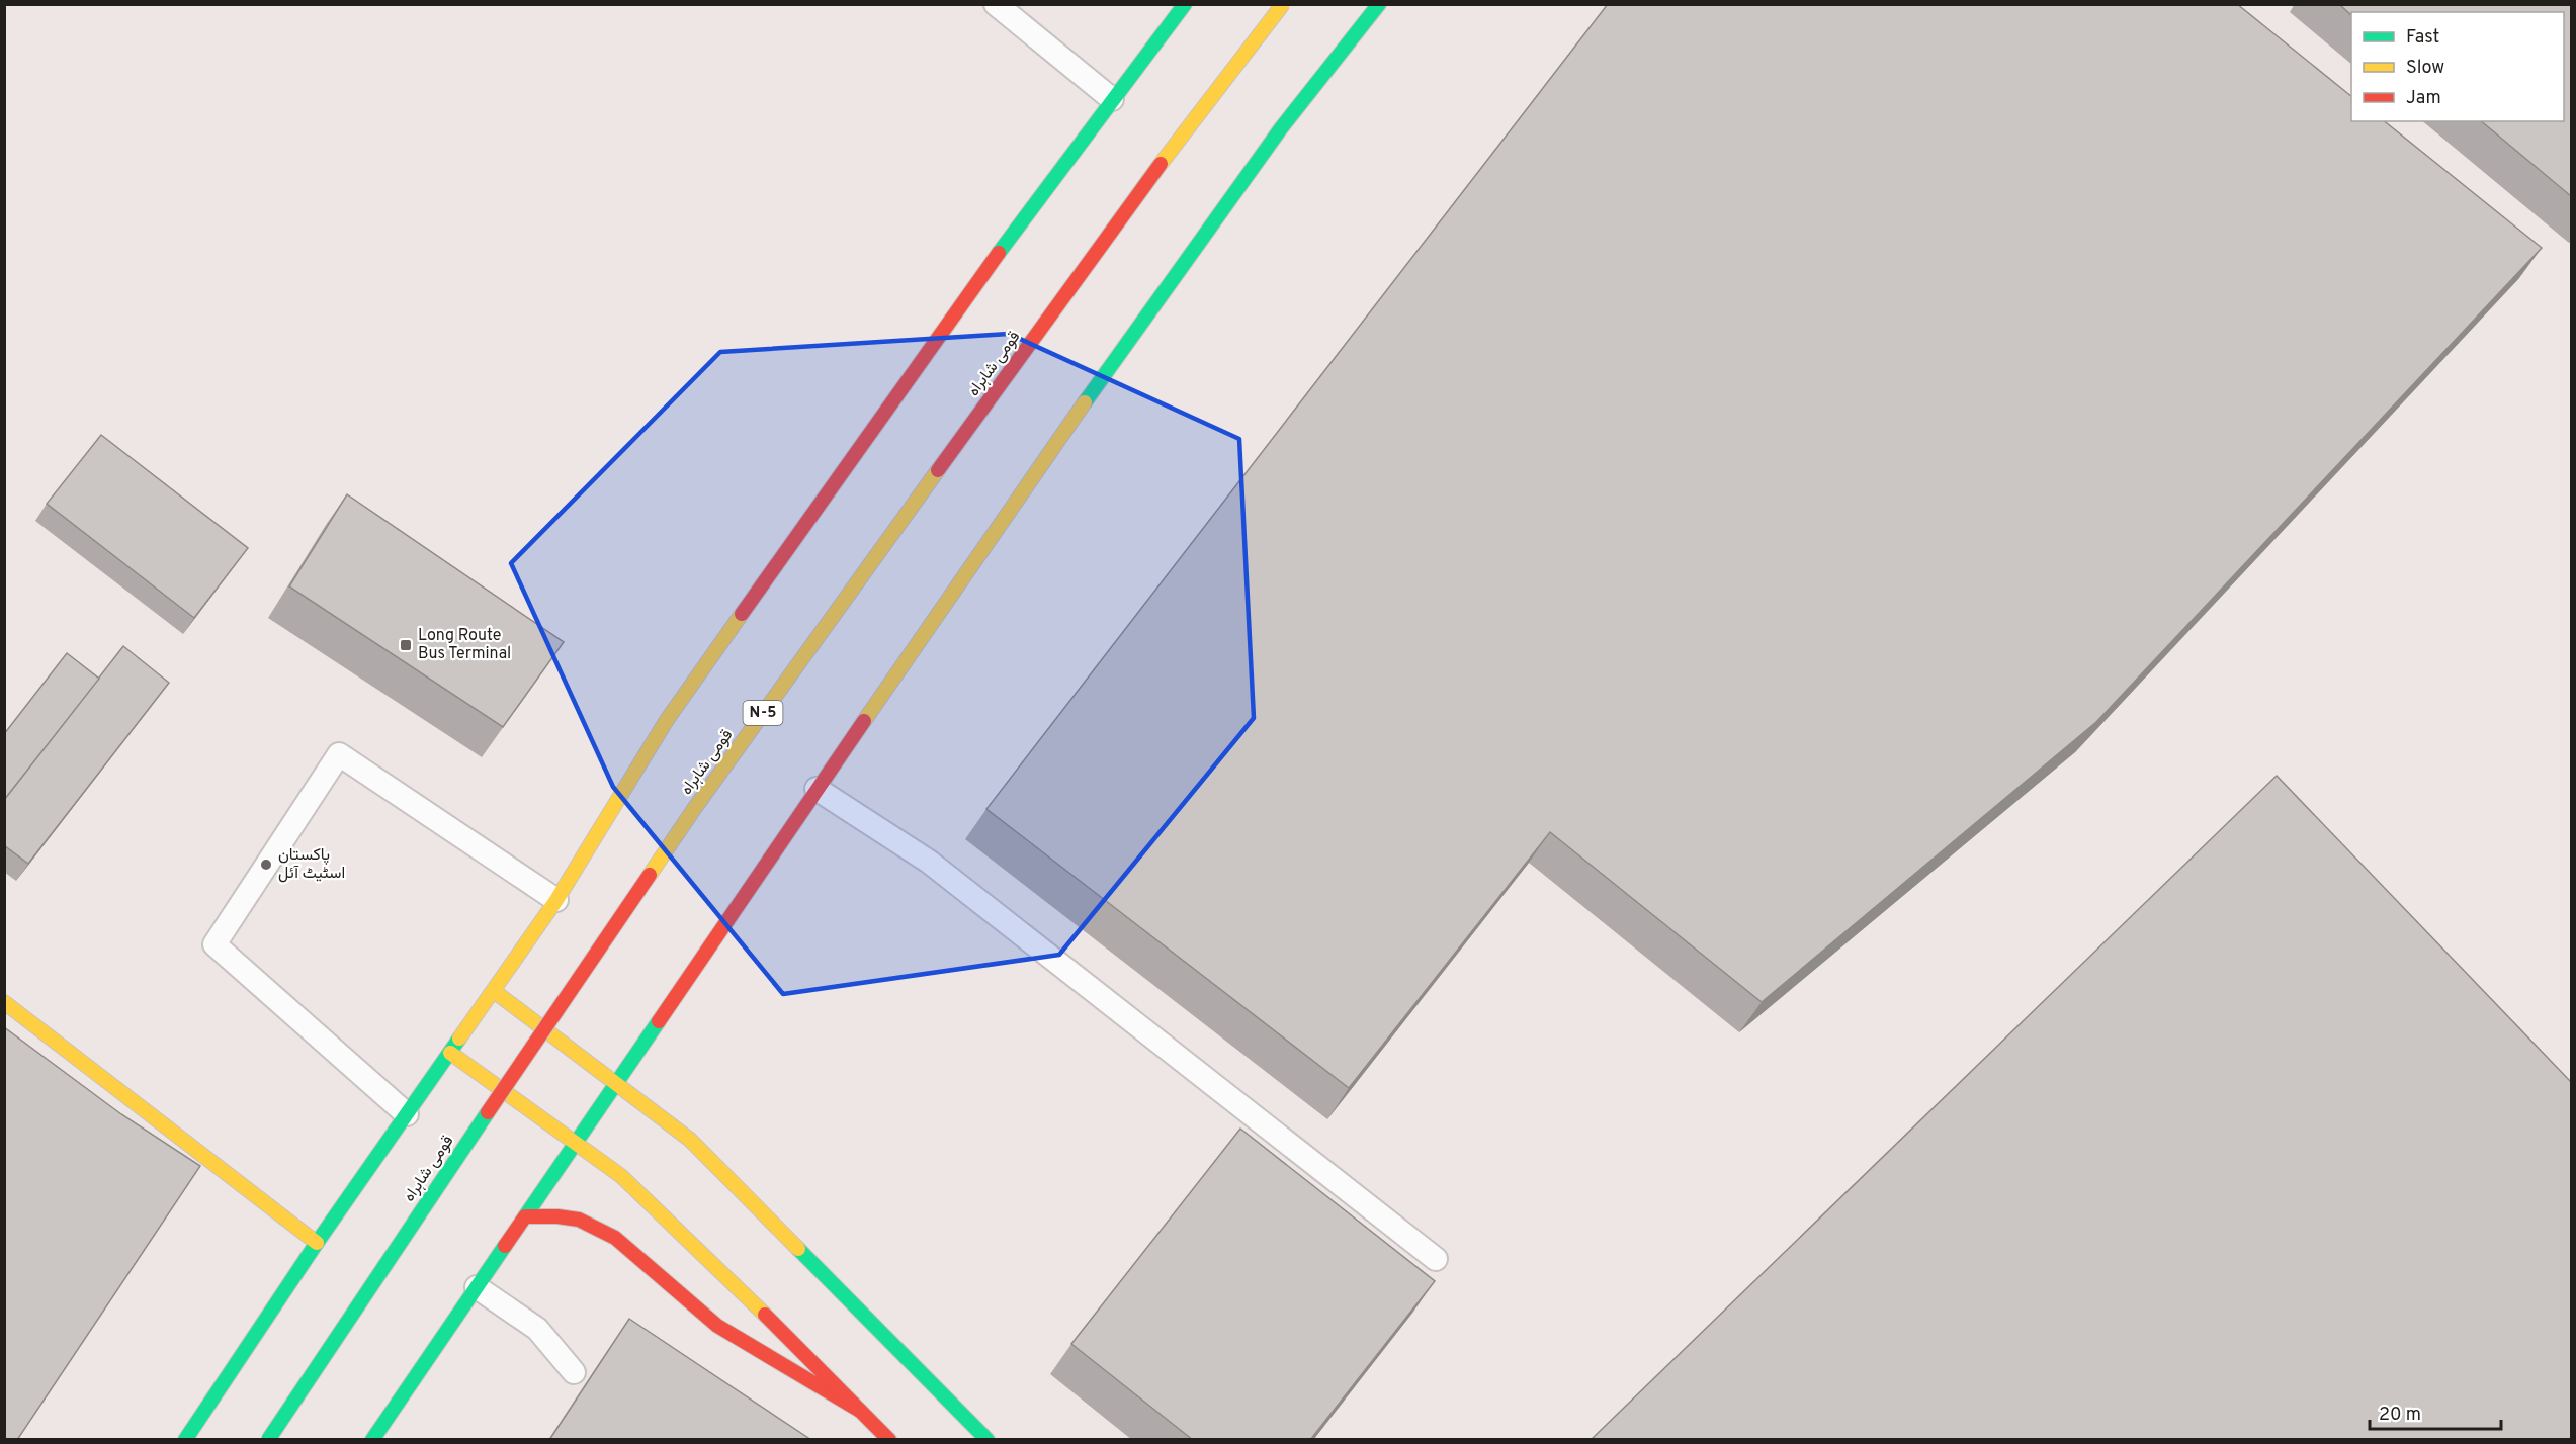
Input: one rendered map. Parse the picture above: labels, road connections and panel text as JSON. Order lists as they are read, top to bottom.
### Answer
{
  "streets": {
    "main road": ["قومی شاہراہ", "N-5"]
  },
  "places": {
    "transit": ["Long Route Bus Terminal"],
    "other": ["پاکستان اسٹیٹ آئل"]
  },
  "legend": ["Fast", "Slow", "Jam"],
  "scale_bar": "20 m"
}
